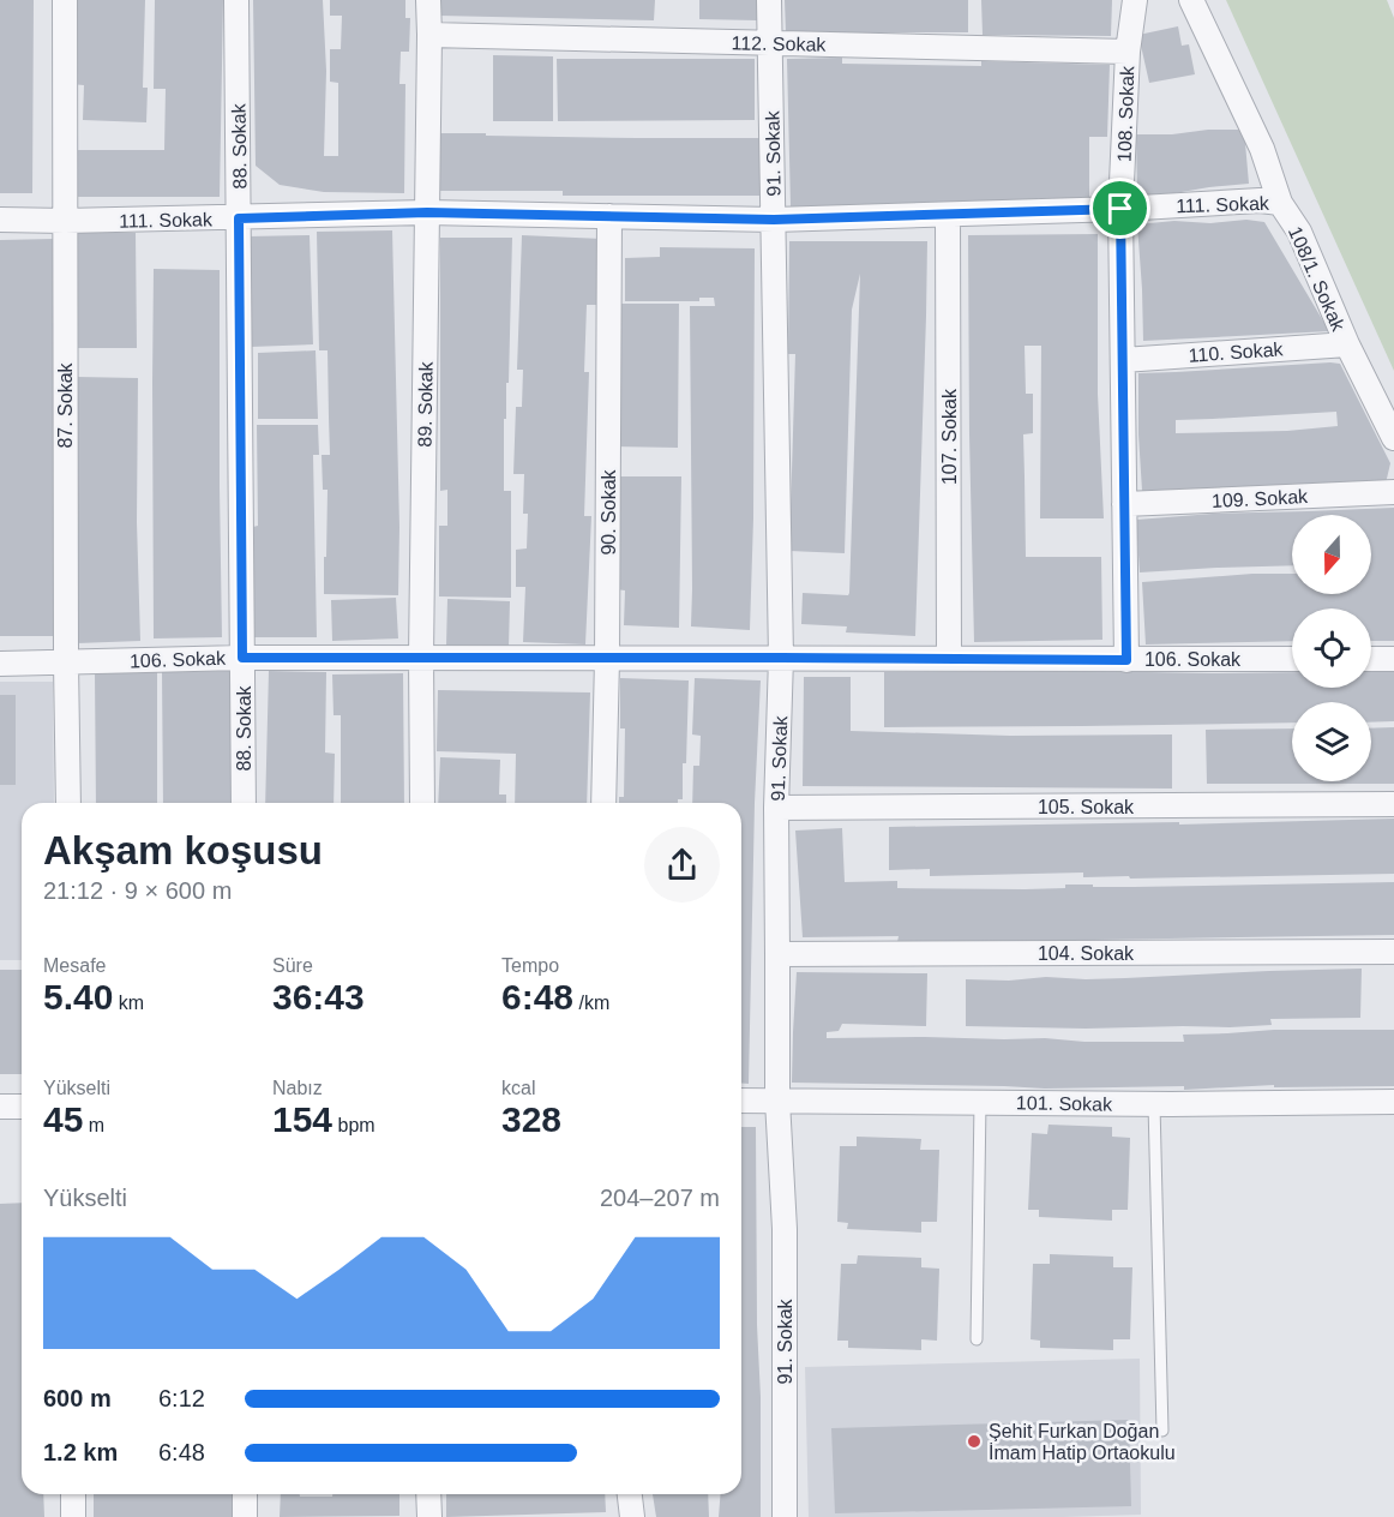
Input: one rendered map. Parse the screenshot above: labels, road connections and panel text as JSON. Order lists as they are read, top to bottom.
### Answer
{
  "streets": {
    "street": [
      "112. Sokak",
      "108. Sokak",
      "88. Sokak",
      "91. Sokak",
      "111. Sokak",
      "108/1. Sokak",
      "110. Sokak",
      "89. Sokak",
      "87. Sokak",
      "107. Sokak",
      "109. Sokak",
      "90. Sokak",
      "106. Sokak",
      "105. Sokak",
      "104. Sokak",
      "101. Sokak"
    ]
  },
  "crossings": [
    ["112. Sokak", "108. Sokak"],
    ["112. Sokak", "91. Sokak"],
    ["112. Sokak", "89. Sokak"],
    ["108. Sokak", "111. Sokak"],
    ["108. Sokak", "110. Sokak"],
    ["108. Sokak", "109. Sokak"],
    ["108. Sokak", "106. Sokak"],
    ["88. Sokak", "111. Sokak"],
    ["88. Sokak", "106. Sokak"],
    ["91. Sokak", "111. Sokak"],
    ["91. Sokak", "106. Sokak"],
    ["91. Sokak", "105. Sokak"],
    ["91. Sokak", "104. Sokak"],
    ["91. Sokak", "101. Sokak"],
    ["111. Sokak", "108/1. Sokak"],
    ["111. Sokak", "89. Sokak"],
    ["111. Sokak", "87. Sokak"],
    ["111. Sokak", "107. Sokak"],
    ["111. Sokak", "90. Sokak"],
    ["108/1. Sokak", "110. Sokak"],
    ["89. Sokak", "106. Sokak"],
    ["87. Sokak", "106. Sokak"],
    ["107. Sokak", "106. Sokak"],
    ["90. Sokak", "106. Sokak"]
  ],
  "places": ["Şehit Furkan Doğan İmam Hatip Ortaokulu"],
  "north": "bottom",
  "page": {
    "heading": ["Akşam koşusu", "21:12 · 9 × 600 m"],
    "stats": [
      ["Mesafe", "5.40 km"],
      ["Süre", "36:43"],
      ["Tempo", "6:48 /km"],
      ["Yükselti", "45 m"],
      ["Nabız", "154 bpm"],
      ["kcal", "328"]
    ],
    "chart": ["Yükselti", "204–207 m"],
    "list": [
      {
        "name": "600 m",
        "note": "6:12"
      },
      {
        "name": "1.2 km",
        "note": "6:48"
      }
    ]
  }
}
